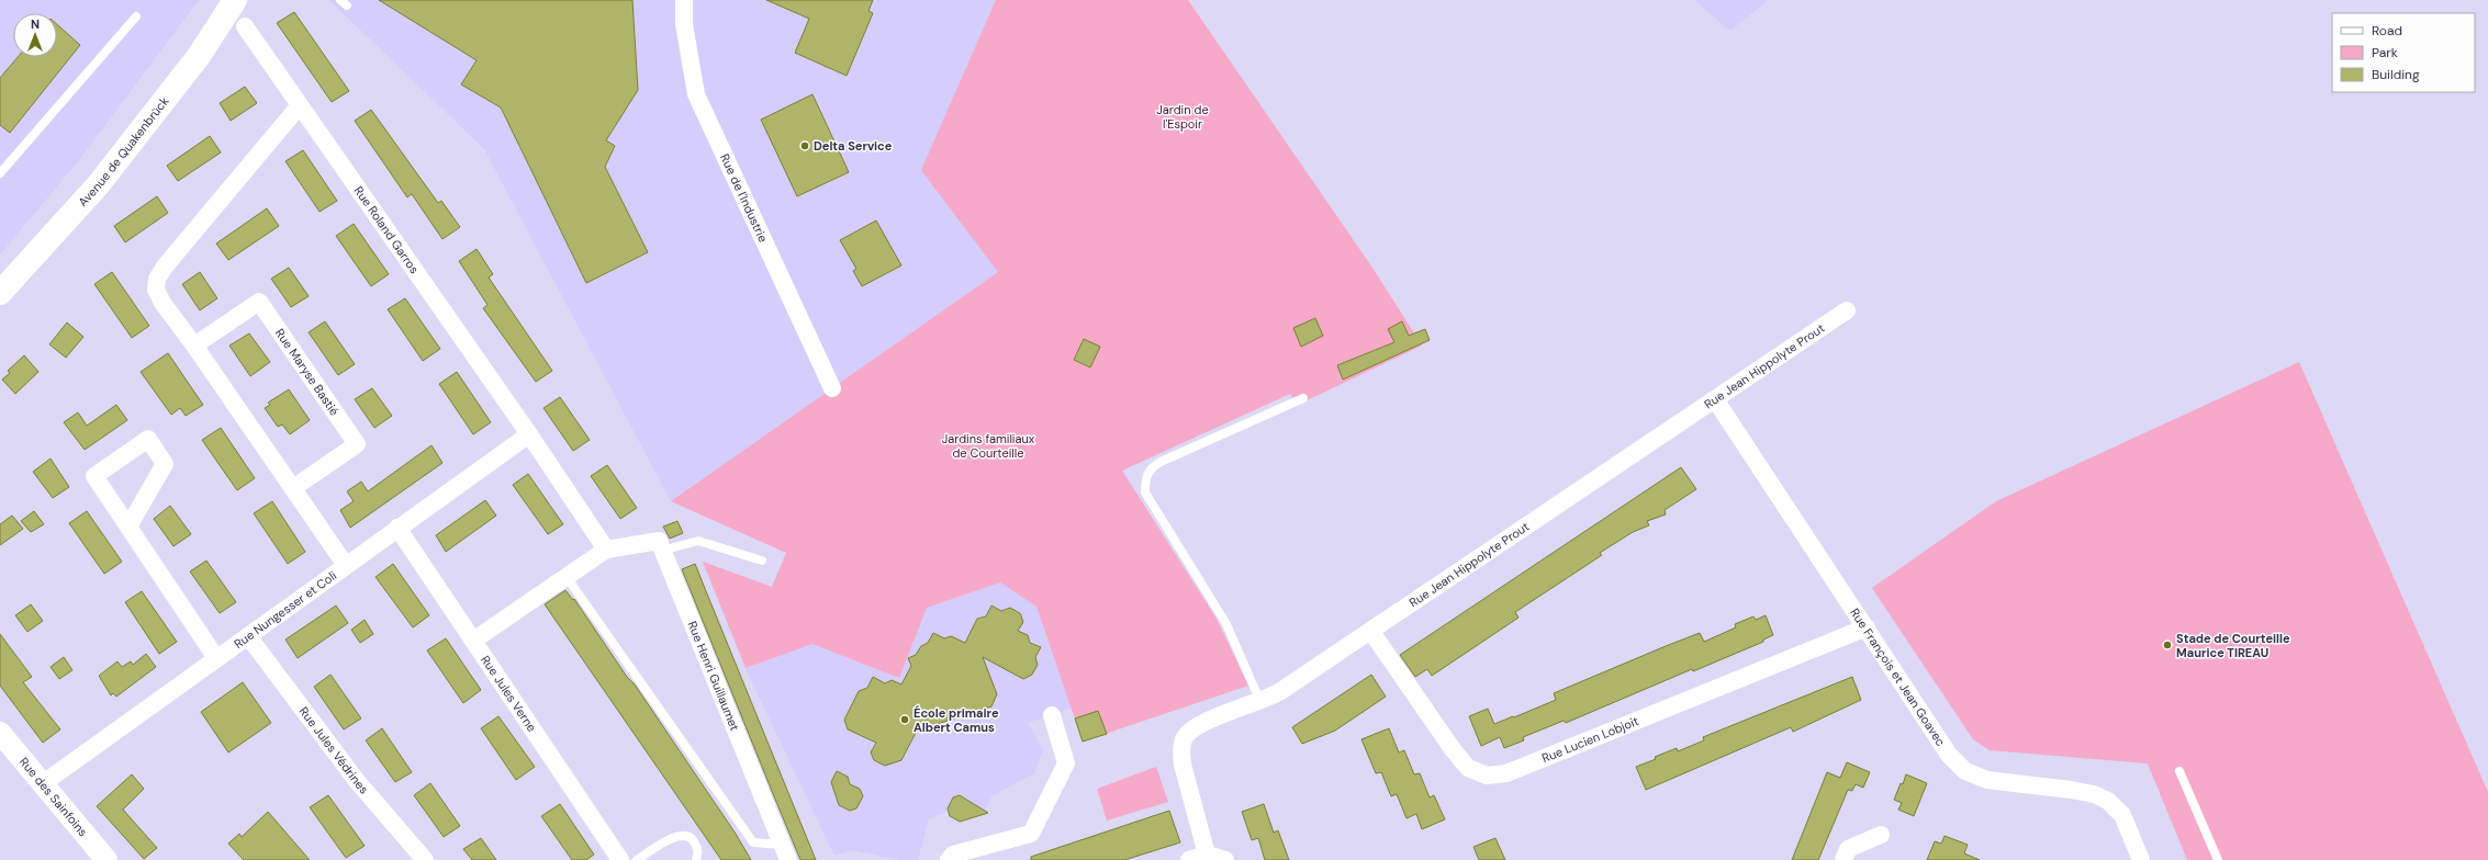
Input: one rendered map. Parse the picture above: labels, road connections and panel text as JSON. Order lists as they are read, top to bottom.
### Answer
{
  "streets": {
    "main road": ["Avenue de Quakenbrück"],
    "street": [
      "Rue de l'Industrie",
      "Rue Roland Garros",
      "Rue Jean Hippolyte Prout",
      "Rue Maryse Bastié",
      "Rue Nungesser et Coli",
      "Rue Henri Guillaumet",
      "Rue François et Jean Goavec",
      "Rue Jules Verne",
      "Rue Lucien Lobjoit",
      "Rue Jules Védrines",
      "Rue des Sainfoins"
    ]
  },
  "crossings": [
    ["Rue Roland Garros", "Rue Nungesser et Coli"],
    ["Rue Jean Hippolyte Prout", "Rue François et Jean Goavec"],
    ["Rue Jean Hippolyte Prout", "Rue Lucien Lobjoit"],
    ["Rue Nungesser et Coli", "Rue Jules Verne"],
    ["Rue Nungesser et Coli", "Rue Jules Védrines"],
    ["Rue Nungesser et Coli", "Rue des Sainfoins"],
    ["Rue François et Jean Goavec", "Rue Lucien Lobjoit"]
  ],
  "parks": ["Jardin de l'Espoir", "Jardins familiaux de Courteille"],
  "places": ["Delta Service", "Stade de Courteille Maurice TIREAU", "École primaire Albert Camus"],
  "legend": ["Road", "Park", "Building"],
  "north": "top"
}
